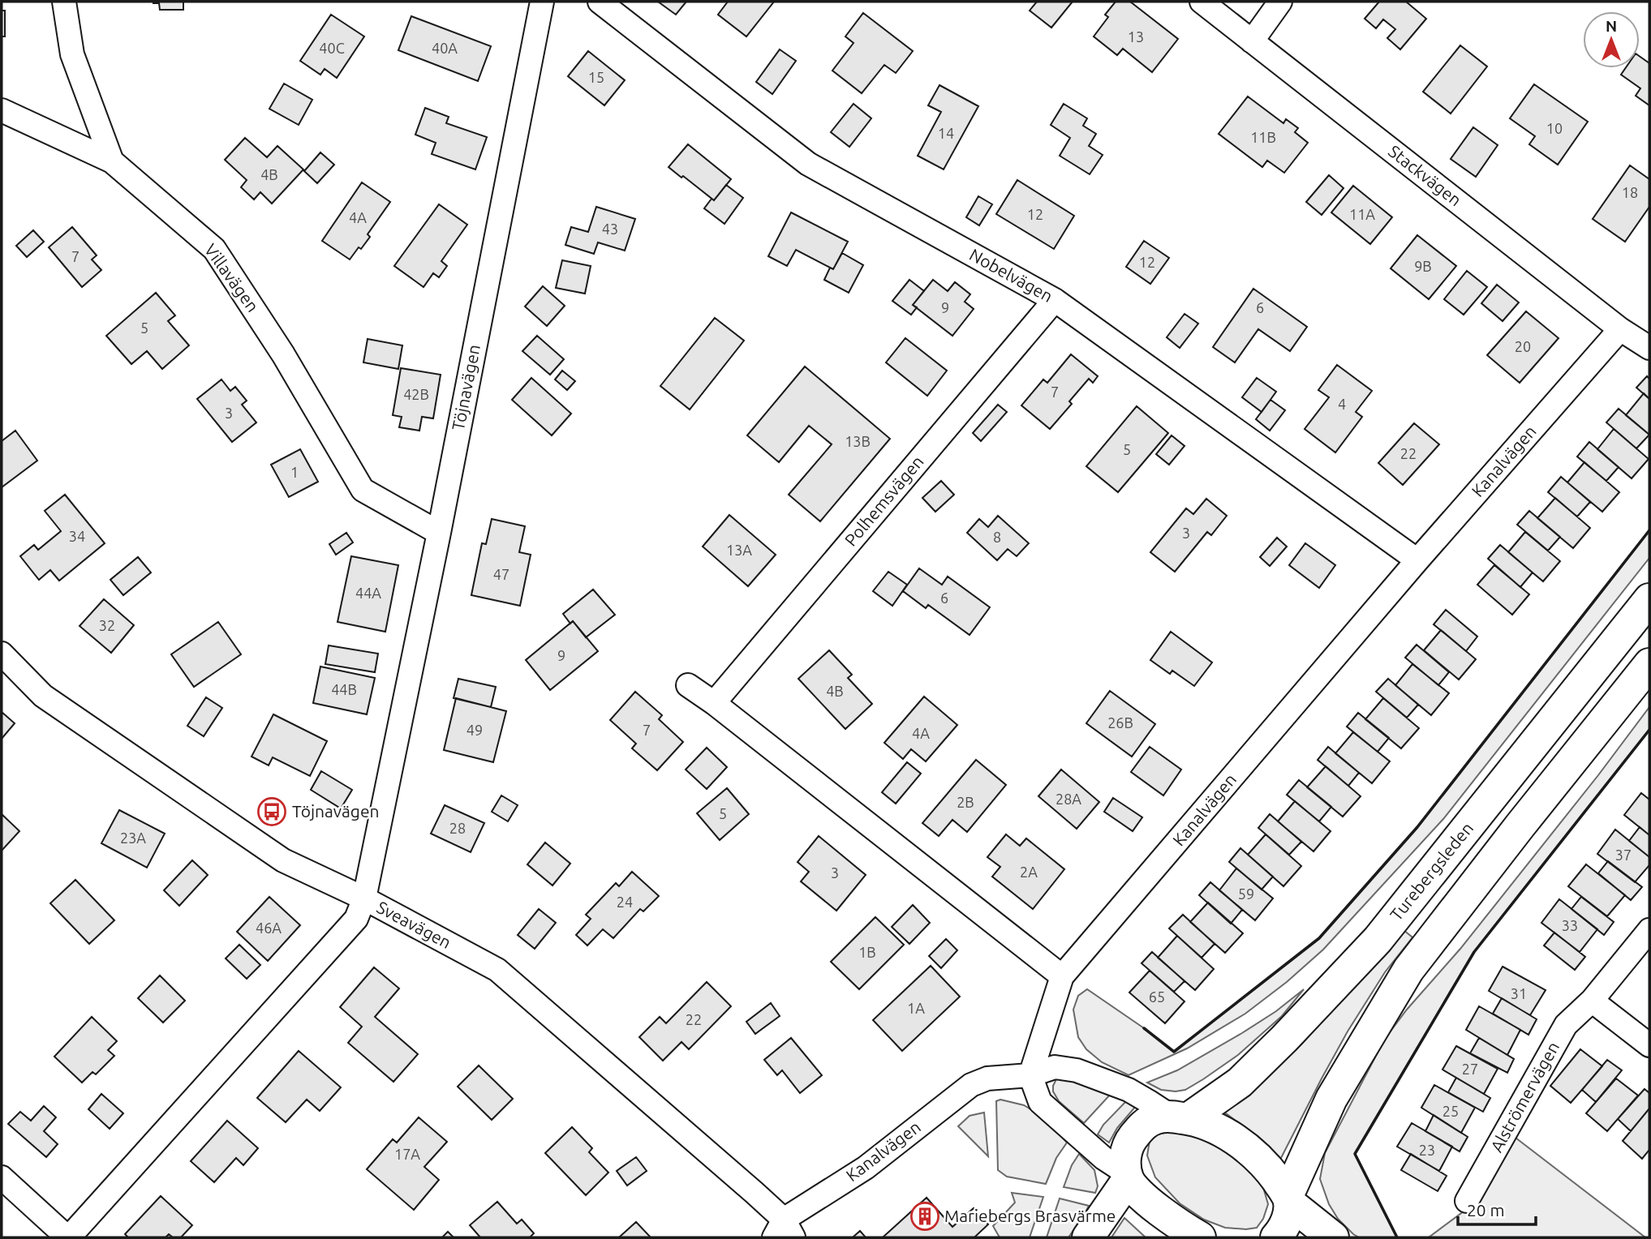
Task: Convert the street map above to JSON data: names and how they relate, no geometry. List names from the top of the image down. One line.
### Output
{"streets":{"main road":["Turebergsleden"],"street":["Stackvägen","Nobelvägen","Villavägen","Töjnavägen","Kanalvägen","Polhemsvägen","Sveavägen","Alströmervägen"]},"crossings":[["Stackvägen","Kanalvägen"],["Nobelvägen","Kanalvägen"],["Nobelvägen","Polhemsvägen"],["Villavägen","Töjnavägen"],["Töjnavägen","Sveavägen"],["Kanalvägen","Sveavägen"]],"places":{"bus stop":["Töjnavägen"],"building":["Mariebergs Brasvärme"]},"house_numbers":["13","40C","40A","15","10","14","11B","4B","18","12","11A","4A","43","7","12","9B","9","6","5","20","7","42B","4","3","13B","5","22","1","3","34","8","13A","47","44A","6","32","9","44B","4B","26B","49","7","4A","28A","2B","5","28","23A","37","2A","3","59","24","33","46A","1B","31","65","1A","22","27","25","23","17A"],"scale_bar":"20 m","north":"top"}
